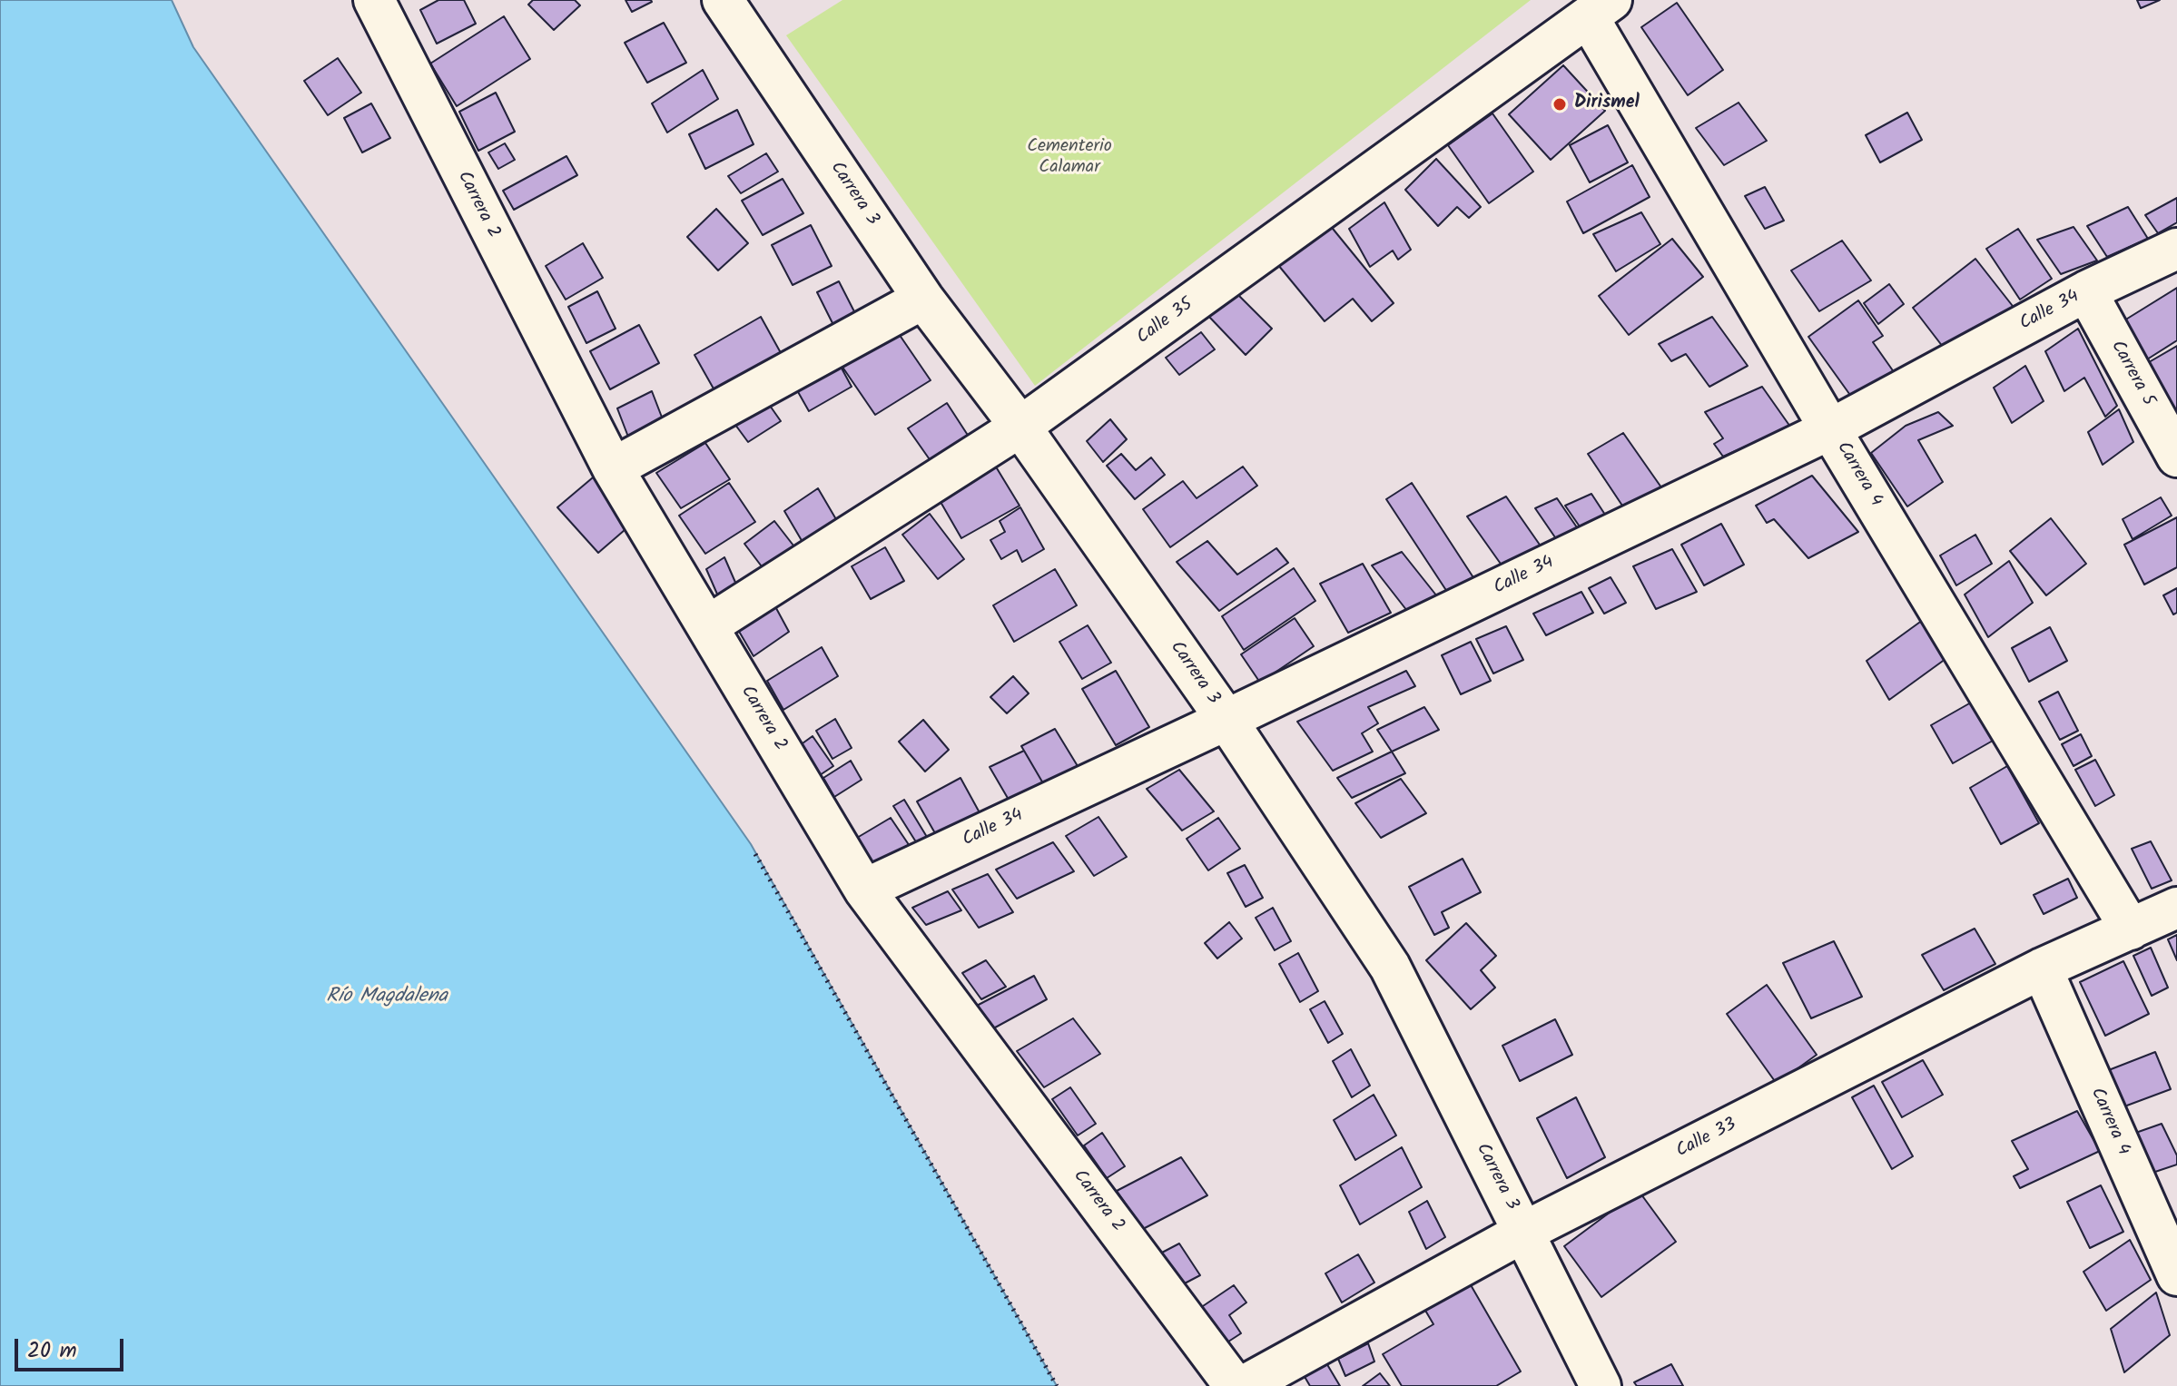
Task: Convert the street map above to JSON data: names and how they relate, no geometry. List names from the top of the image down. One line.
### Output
{"streets":{"street":["Carrera 3","Carrera 2","Calle 34","Calle 35","Carrera 5","Carrera 4","Calle 33"]},"crossings":[["Carrera 3","Calle 34"],["Carrera 3","Calle 35"],["Carrera 3","Calle 33"],["Carrera 2","Calle 34"],["Carrera 2","Calle 35"],["Calle 34","Carrera 5"],["Calle 34","Carrera 4"],["Calle 35","Carrera 4"],["Carrera 4","Calle 33"]],"water":["Río Magdalena"],"parks":["Cementerio Calamar"],"places":["Dirismel"],"scale_bar":"20 m"}
